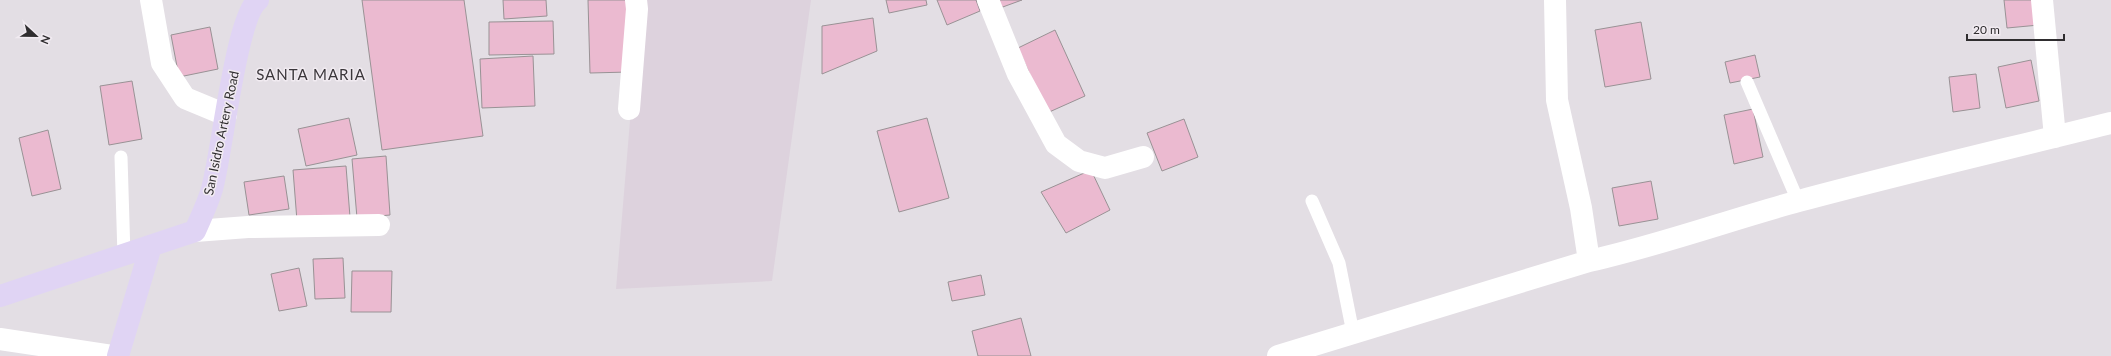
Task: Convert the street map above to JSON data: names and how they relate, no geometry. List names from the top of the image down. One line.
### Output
{"streets":{"street":["San Isidro Artery Road"]},"districts":["SANTA MARIA"],"scale_bar":"20 m","north":"right"}
